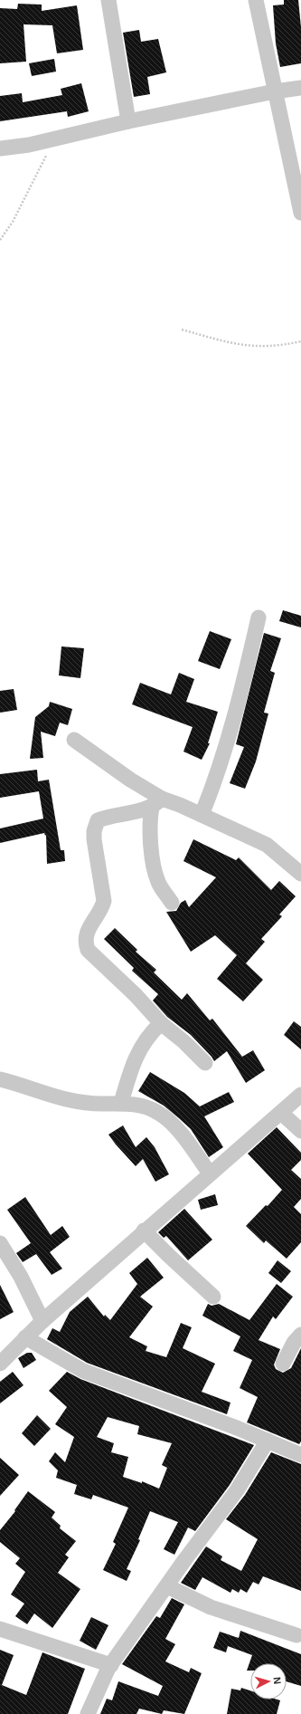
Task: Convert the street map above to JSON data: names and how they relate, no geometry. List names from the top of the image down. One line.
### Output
{"north":"right"}
